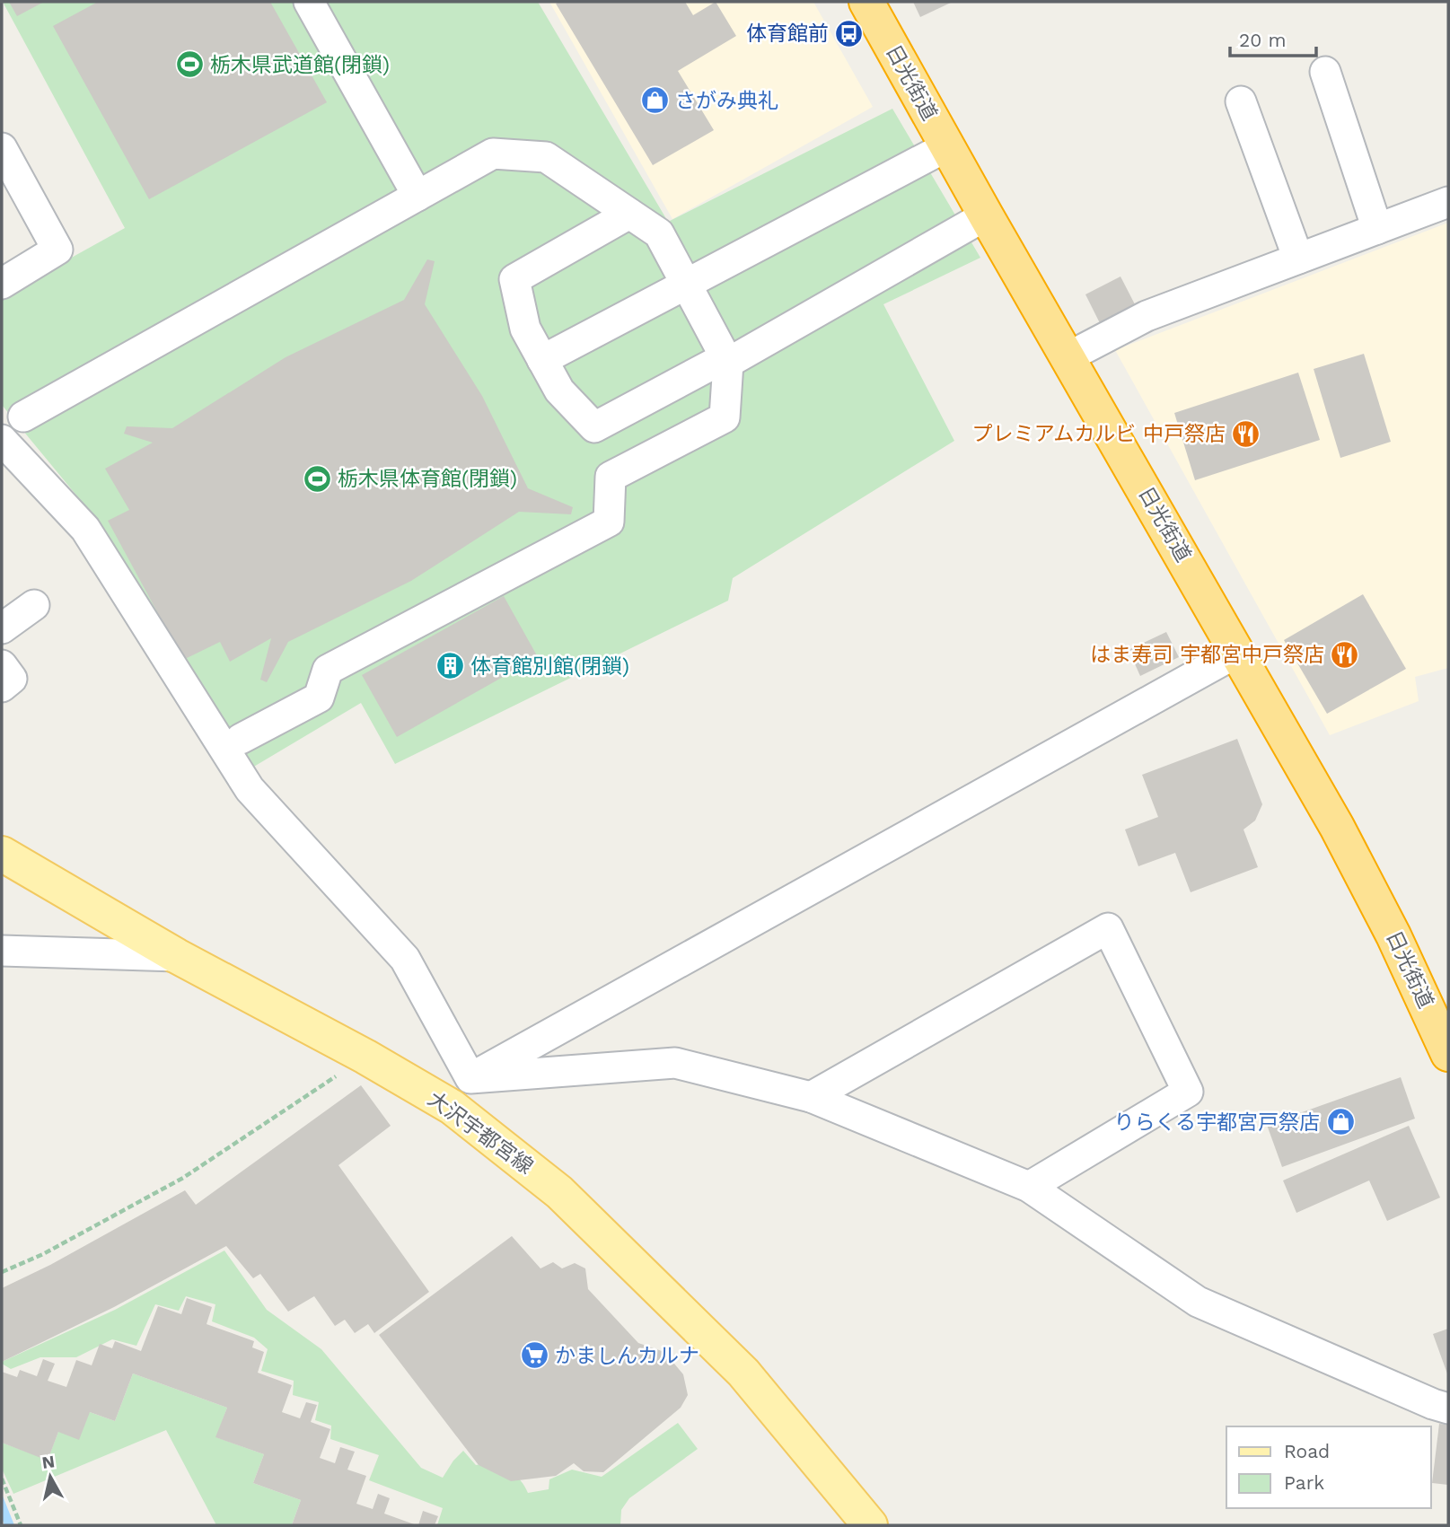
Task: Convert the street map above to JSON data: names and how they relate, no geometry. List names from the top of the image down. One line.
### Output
{"streets":{"highway":["日光街道"],"main road":["大沢宇都宮線"]},"places":{"bus stop":["体育館前"],"sports":["栃木県武道館(閉鎖)","栃木県体育館(閉鎖)"],"shop":["さがみ典礼","りらくる宇都宮戸祭店"],"restaurant":["プレミアムカルビ 中戸祭店","はま寿司 宇都宮中戸祭店"],"building":["体育館別館(閉鎖)"],"supermarket":["かましんカルナ"]},"legend":["Road","Park"],"scale_bar":"20 m","north":"top"}
